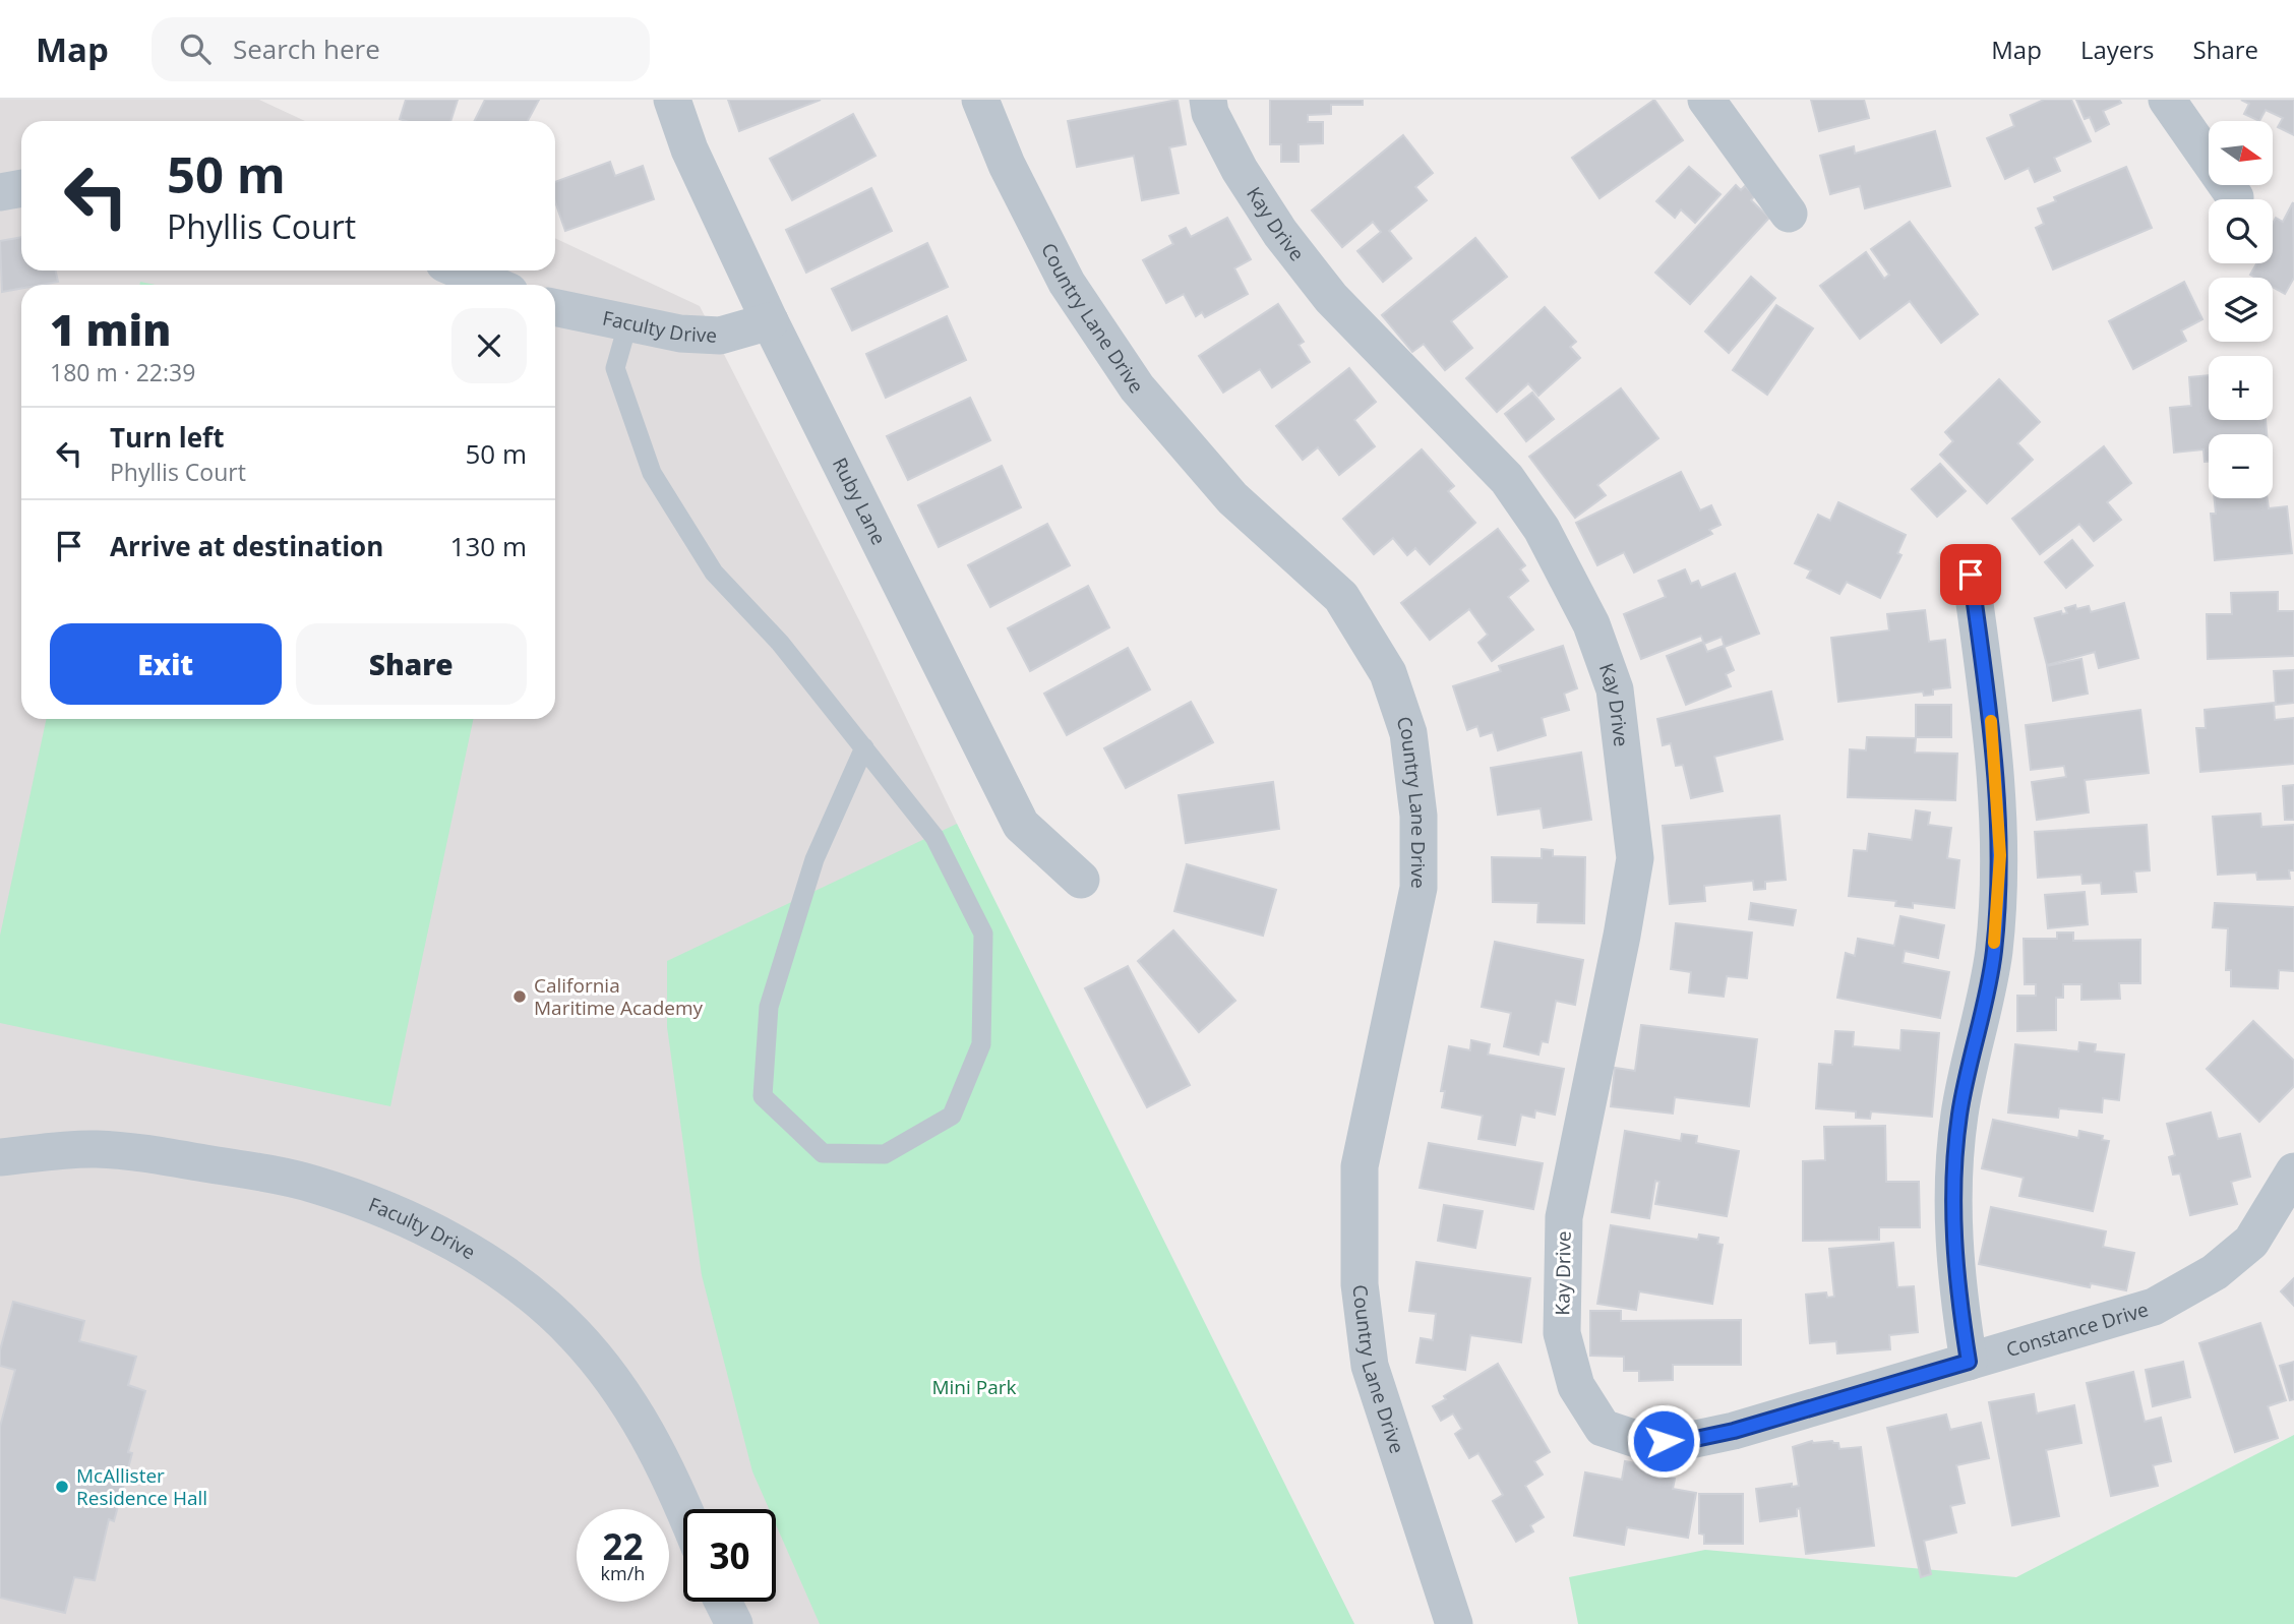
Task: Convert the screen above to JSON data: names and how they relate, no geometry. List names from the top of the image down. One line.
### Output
{"streets":{"street":["Kay Drive","Country Lane Drive","Faculty Drive","Ruby Lane","Constance Drive"]},"crossings":[["Kay Drive","Constance Drive"],["Faculty Drive","Ruby Lane"]],"parks":["Mini Park"],"places":["California Maritime Academy","McAllister Residence Hall"],"north":"right","page":{"header":"Map","search":"Search here","nav":["Map","Layers","Share"],"map_buttons":["+","−"],"turn":["50 m","Phyllis Court"],"heading":["1 min","180 m · 22:39"],"list":[{"name":"Turn left","note":"Phyllis Court","value":"50 m"},{"name":"Arrive at destination","value":"130 m"}],"buttons":["Exit","Share"],"speed":"22 km/h","limit":"30"}}
